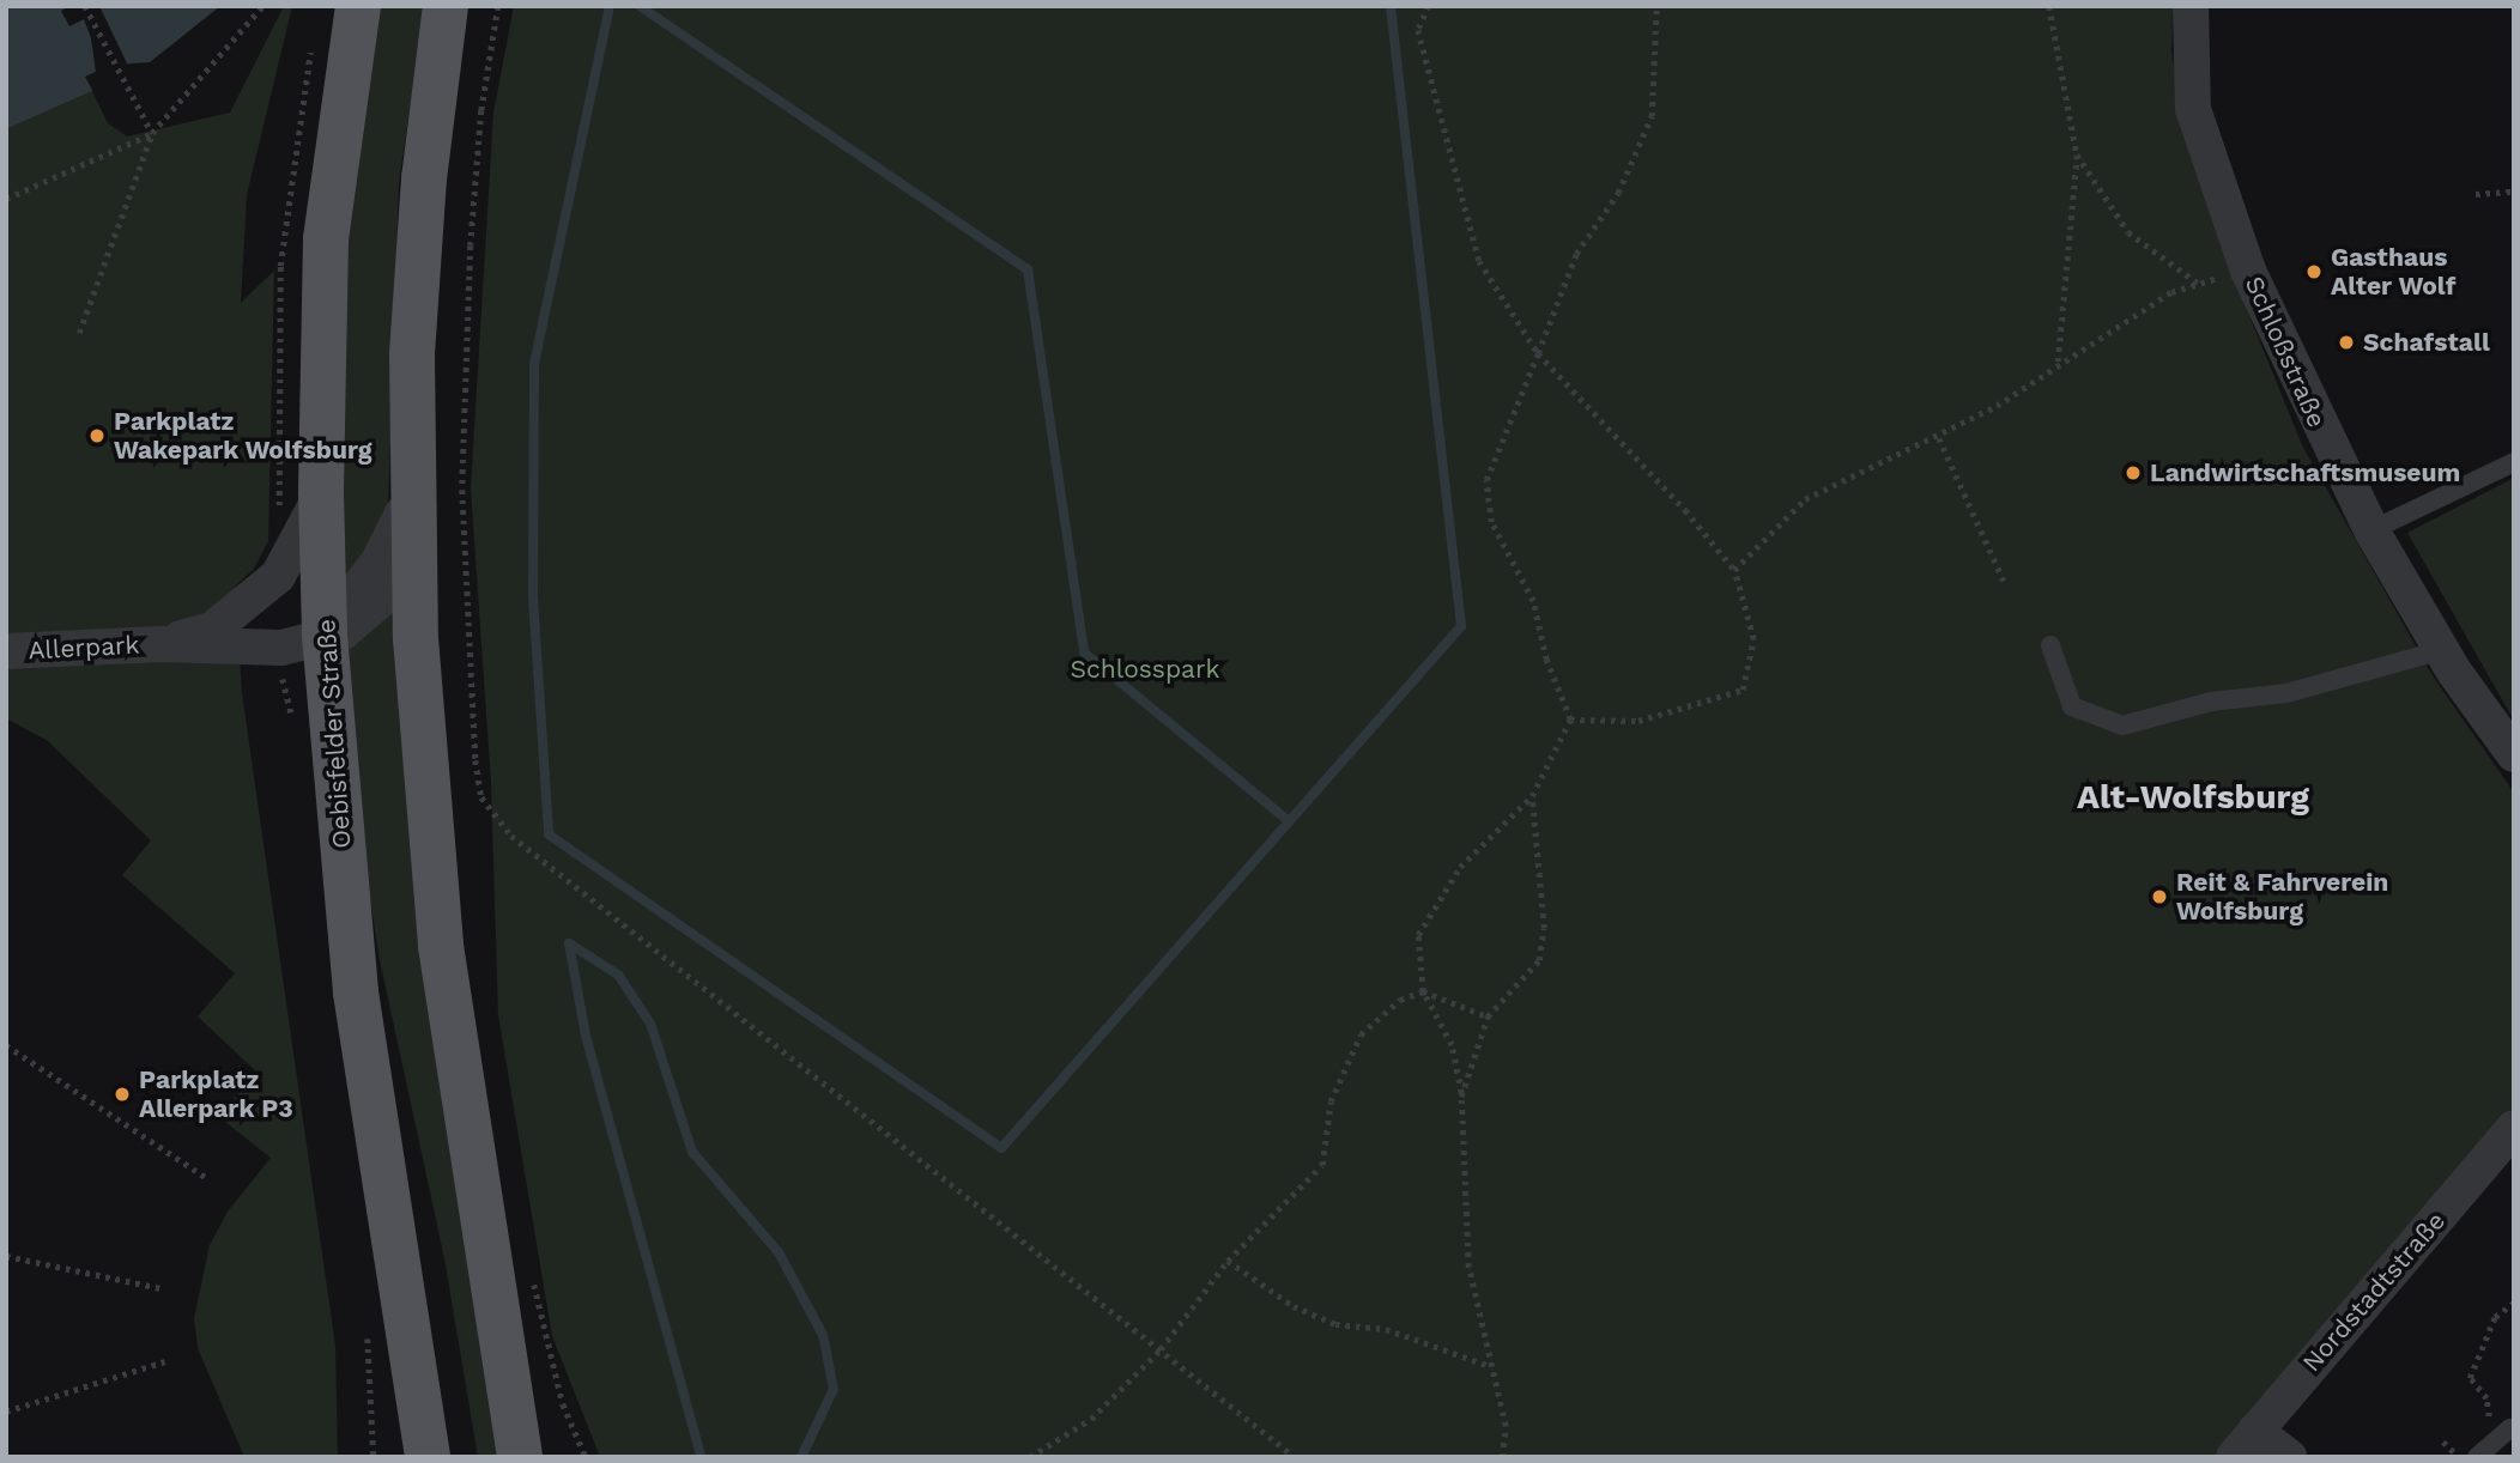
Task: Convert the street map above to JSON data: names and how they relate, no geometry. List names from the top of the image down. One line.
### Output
{"streets":{"main road":["Oebisfelder Straße"],"street":["Schloßstraße","Allerpark","Nordstadtstraße"]},"crossings":[["Allerpark","Oebisfelder Straße"]],"districts":["Alt-Wolfsburg"],"parks":["Schlosspark"],"places":["Gasthaus Alter Wolf","Schafstall","Parkplatz Wakepark Wolfsburg","Landwirtschaftsmuseum","Reit & Fahrverein Wolfsburg","Parkplatz Allerpark P3"]}
